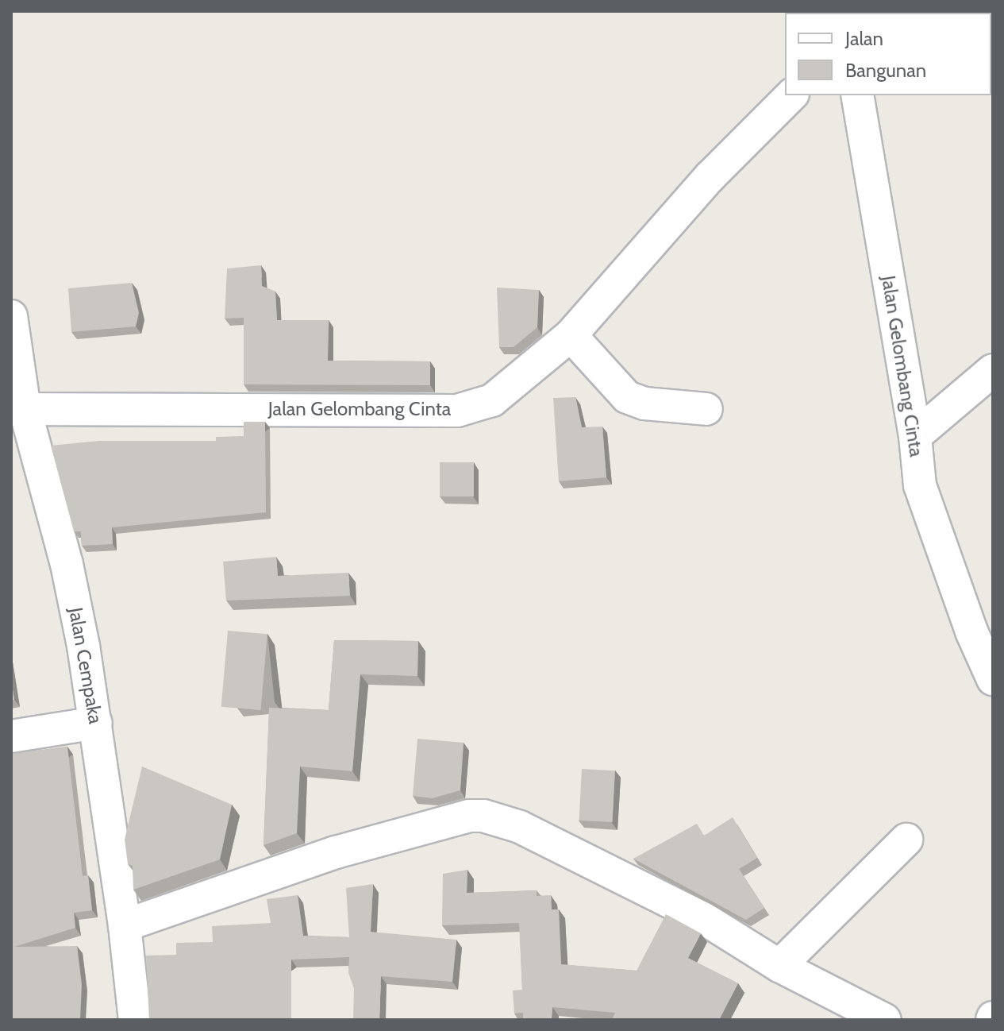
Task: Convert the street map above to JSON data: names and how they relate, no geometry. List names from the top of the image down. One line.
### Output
{"streets":{"street":["Jalan Gelombang Cinta","Jalan Cempaka"]},"crossings":[["Jalan Gelombang Cinta","Jalan Cempaka"]],"legend":["Jalan","Bangunan"]}
